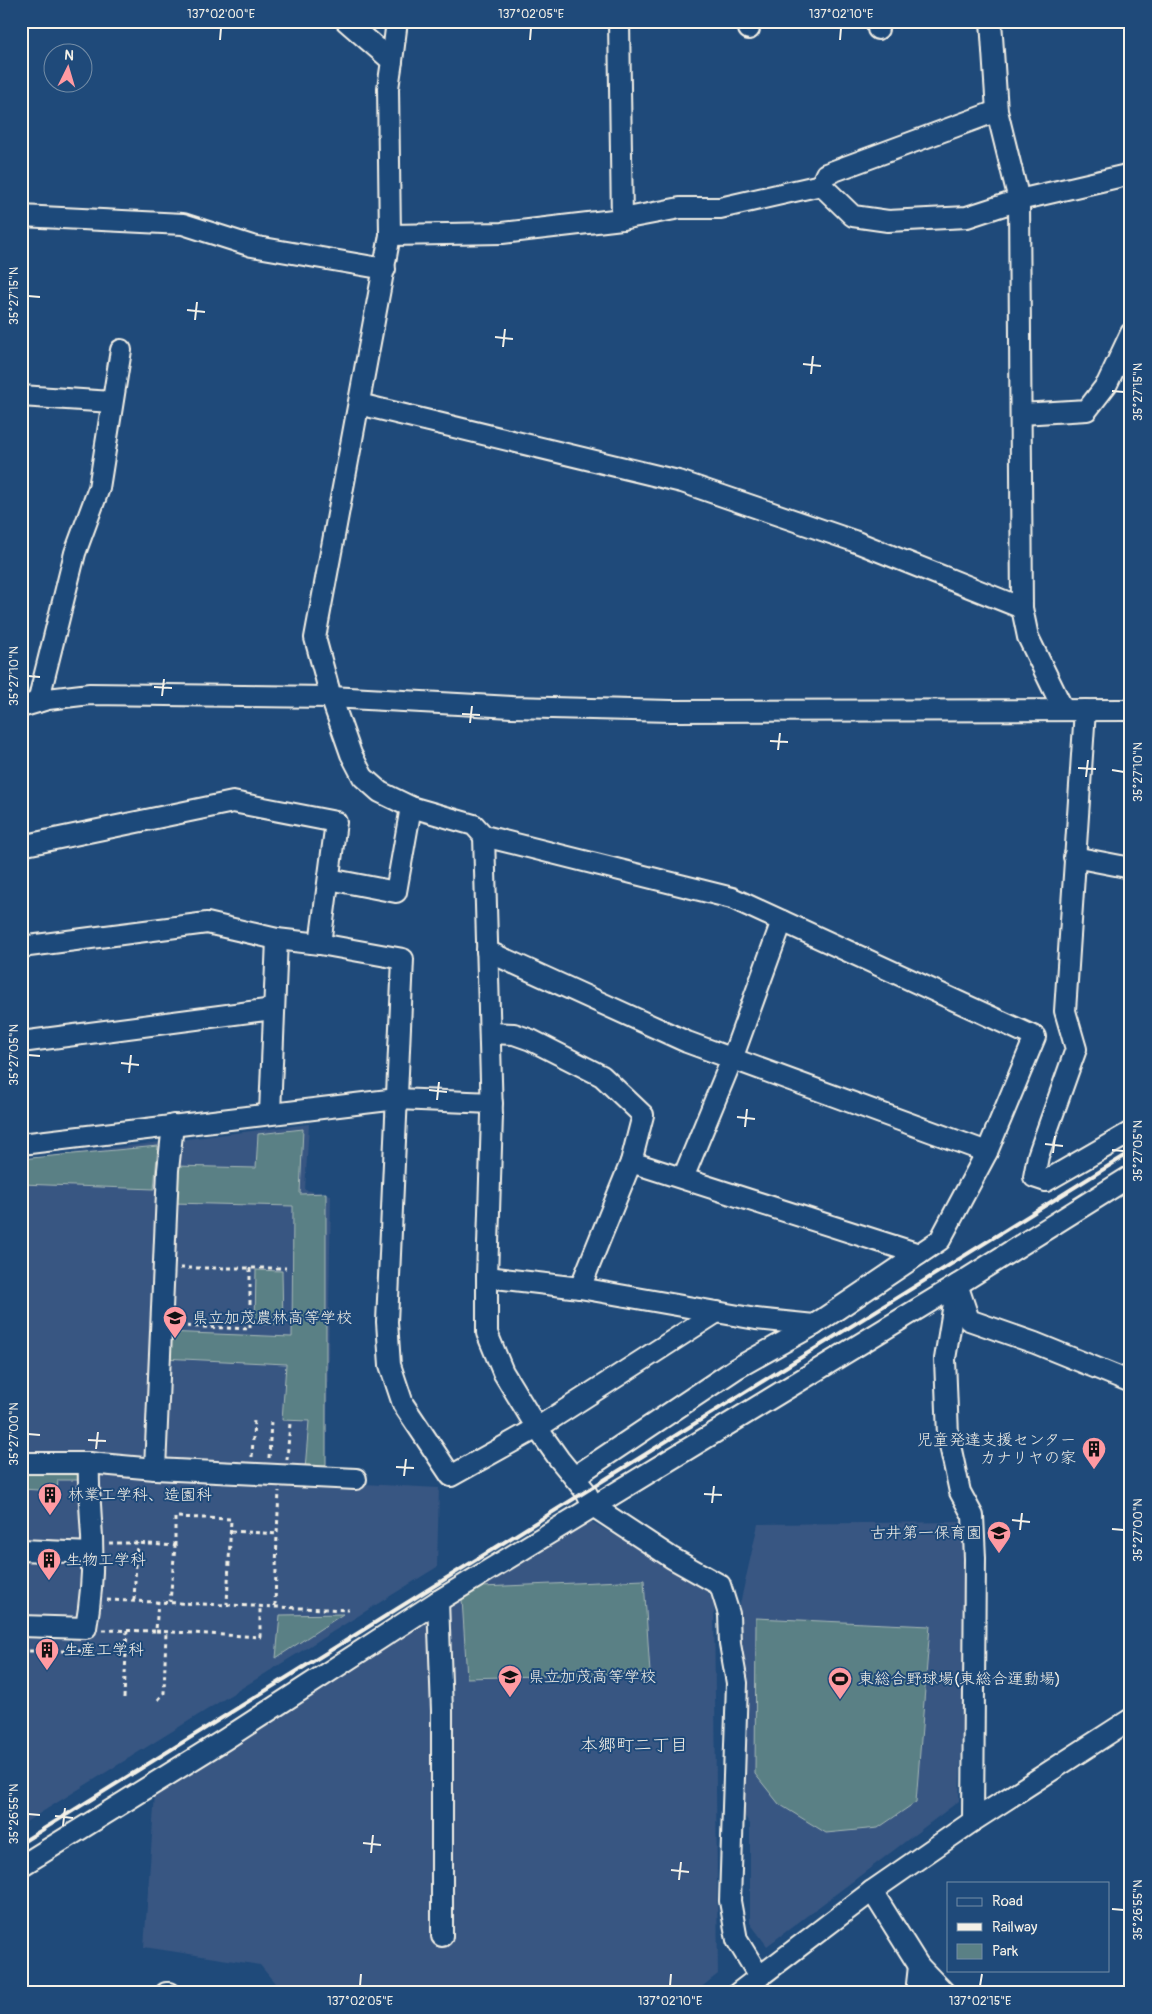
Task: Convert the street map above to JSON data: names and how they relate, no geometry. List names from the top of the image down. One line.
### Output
{"districts":["本郷町二丁目"],"places":{"school or university":["県立加茂農林高等学校","古井第一保育園","県立加茂高等学校"],"building":["児童発達支援センター カナリヤの家","林業工学科、造園科","生物工学科","生産工学科"],"sports":["東総合野球場(東総合運動場)"]},"legend":["Road","Railway","Park"],"north":"top","coordinates":["137°02'00\"E","137°02'05\"E","137°02'10\"E","35°27'15\"N","35°27'10\"N","35°27'05\"N","35°27'00\"N","35°26'55\"N","137°02'15\"E"]}
